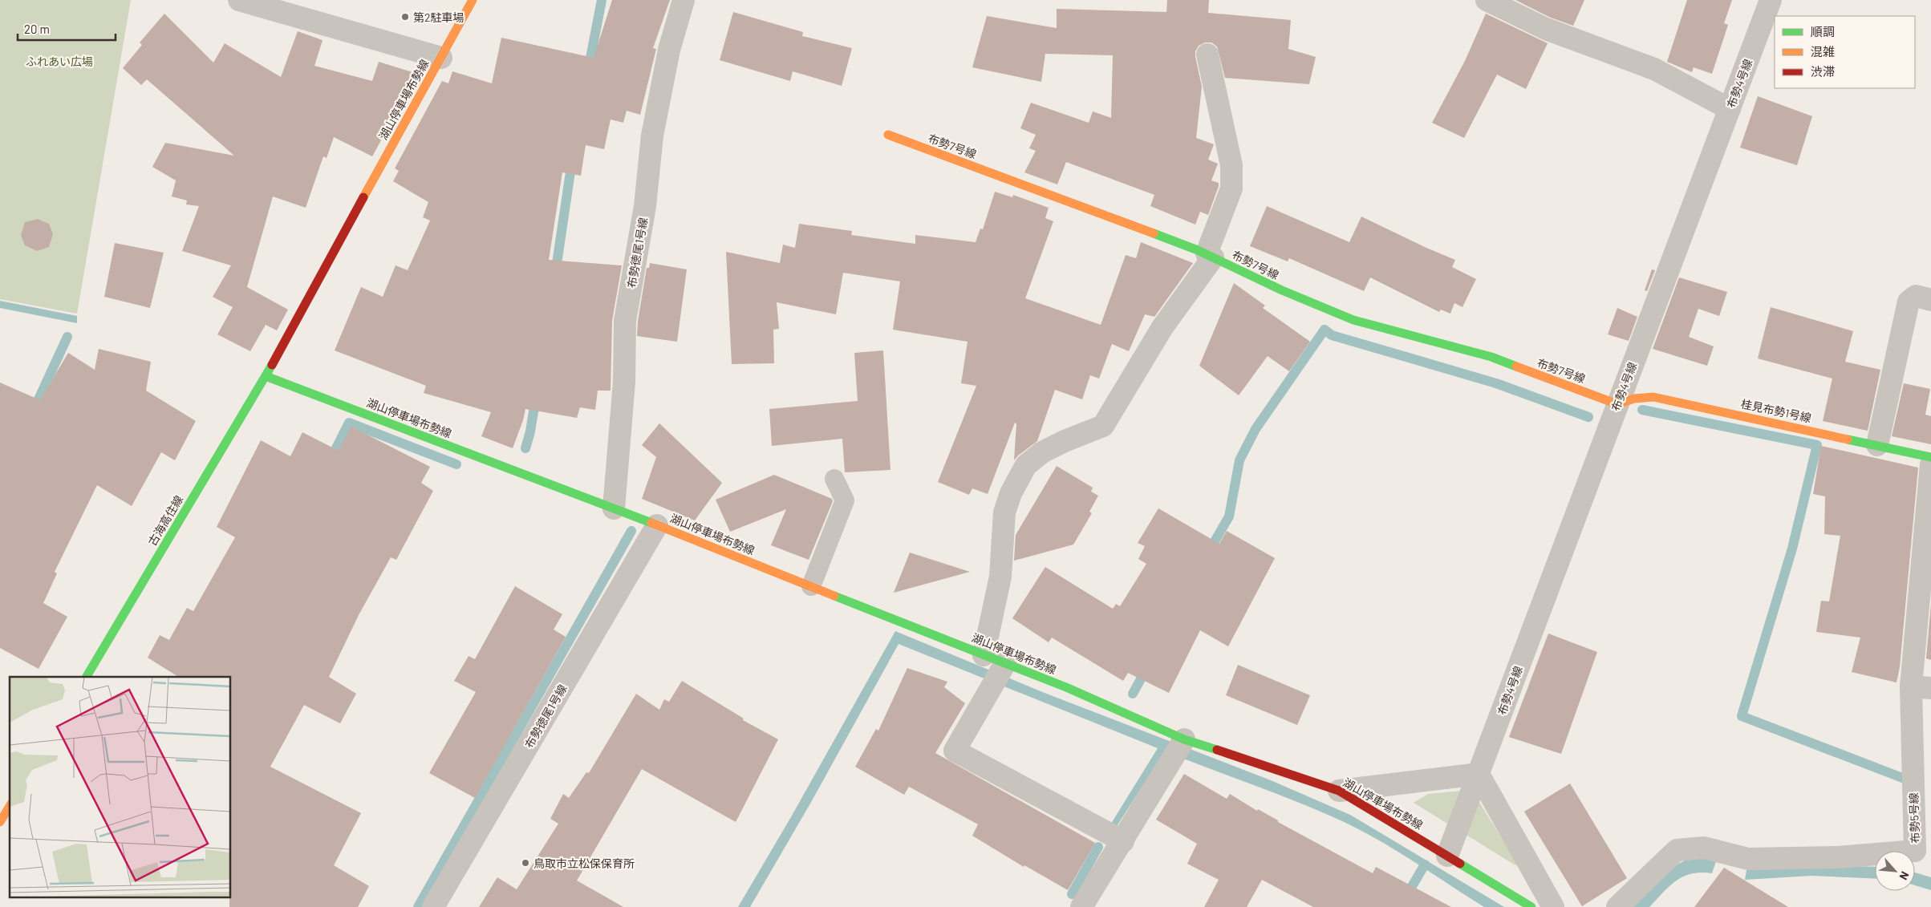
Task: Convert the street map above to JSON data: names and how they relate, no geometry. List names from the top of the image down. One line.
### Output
{"streets":{"main road":["湖山停車場布勢線","布勢7号線","桂見布勢1号線","古海高住線"],"street":["布勢4号線","布勢徳尾1号線","布勢5号線"]},"crossings":[["布勢4号線","湖山停車場布勢線"],["布勢4号線","布勢7号線"],["布勢4号線","桂見布勢1号線"],["湖山停車場布勢線","布勢徳尾1号線"],["湖山停車場布勢線","古海高住線"],["布勢7号線","桂見布勢1号線"]],"parks":["ふれあい広場"],"places":["第2駐車場","鳥取市立松保保育所"],"legend":["順調","混雑","渋滞"],"scale_bar":"20 m","north":"bottom right"}
